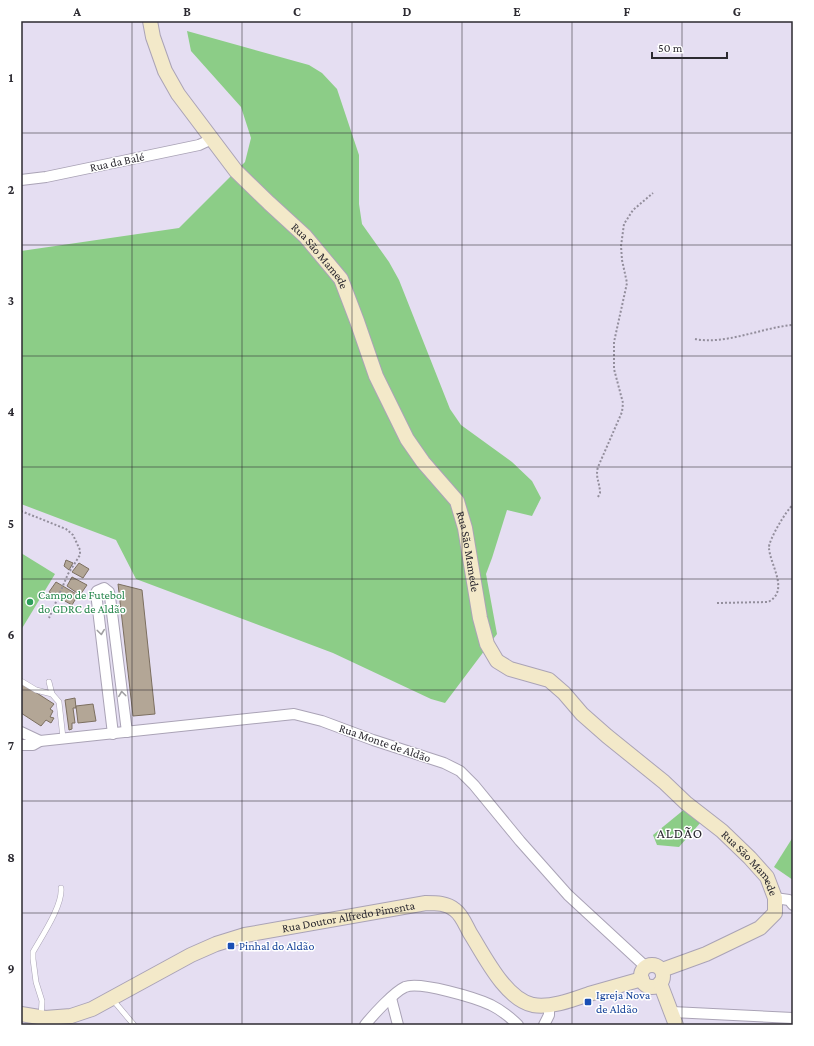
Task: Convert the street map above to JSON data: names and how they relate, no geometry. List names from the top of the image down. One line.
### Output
{"streets":{"street":["Rua da Balé","Rua São Mamede","Rua Monte de Aldão","Rua Doutor Alfredo Pimenta"]},"crossings":[["Rua da Balé","Rua São Mamede"],["Rua São Mamede","Rua Monte de Aldão"],["Rua São Mamede","Rua Doutor Alfredo Pimenta"],["Rua Monte de Aldão","Rua Doutor Alfredo Pimenta"]],"districts":["ALDÃO"],"places":{"other":["Campo de Futebol do GDRC de Aldão"],"transit":["Pinhal do Aldão","Igreja Nova de Aldão"]},"scale_bar":"50 m","grid":{"columns":["A","B","C","D","E","F","G"],"rows":["1","2","3","4","5","6","7","8","9"]}}
